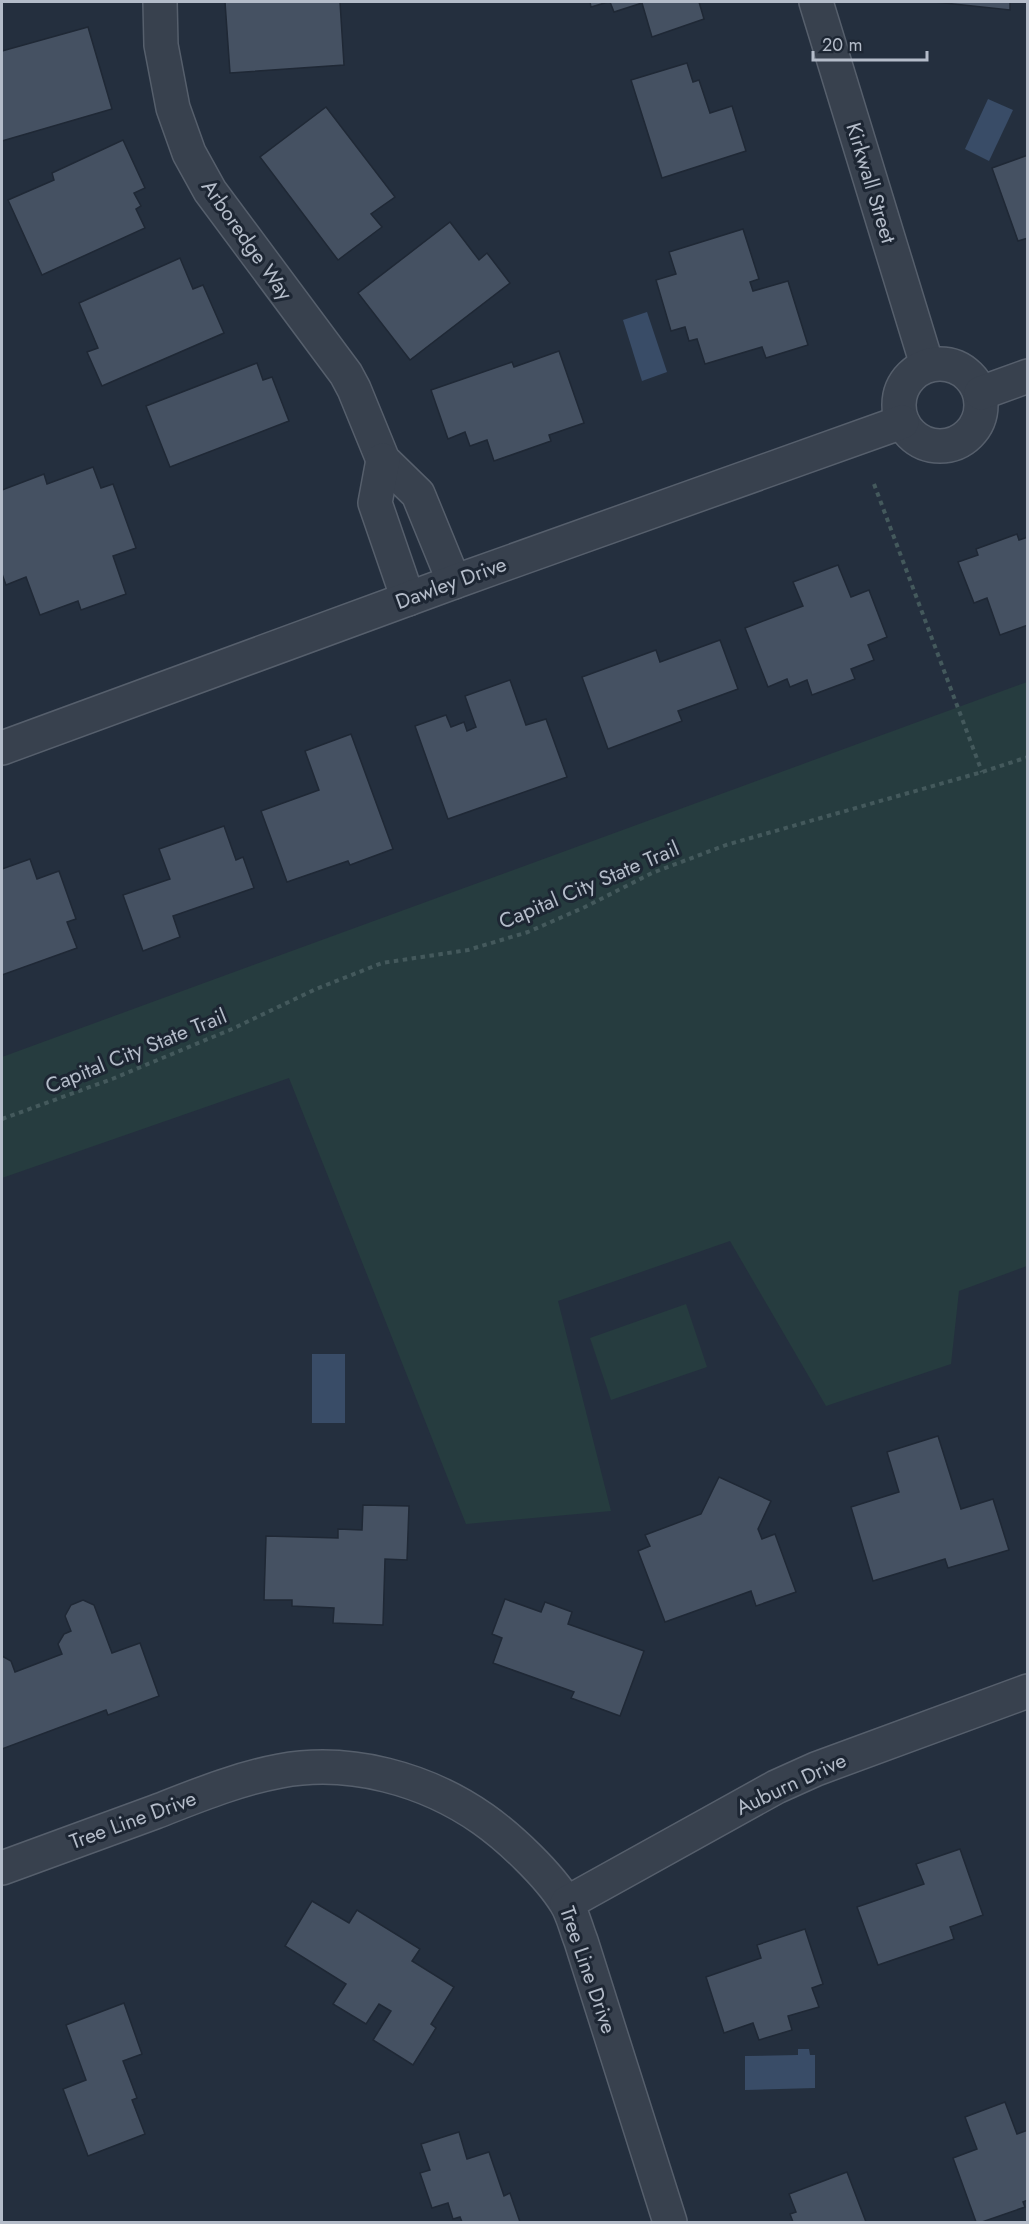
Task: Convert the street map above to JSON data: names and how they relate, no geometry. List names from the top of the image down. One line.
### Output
{"streets":{"street":["Kirkwall Street","Arboredge Way","Dawley Drive","Auburn Drive","Tree Line Drive"],"path":["Capital City State Trail"]},"crossings":[["Kirkwall Street","Dawley Drive"],["Arboredge Way","Dawley Drive"],["Auburn Drive","Tree Line Drive"]],"scale_bar":"20 m"}
